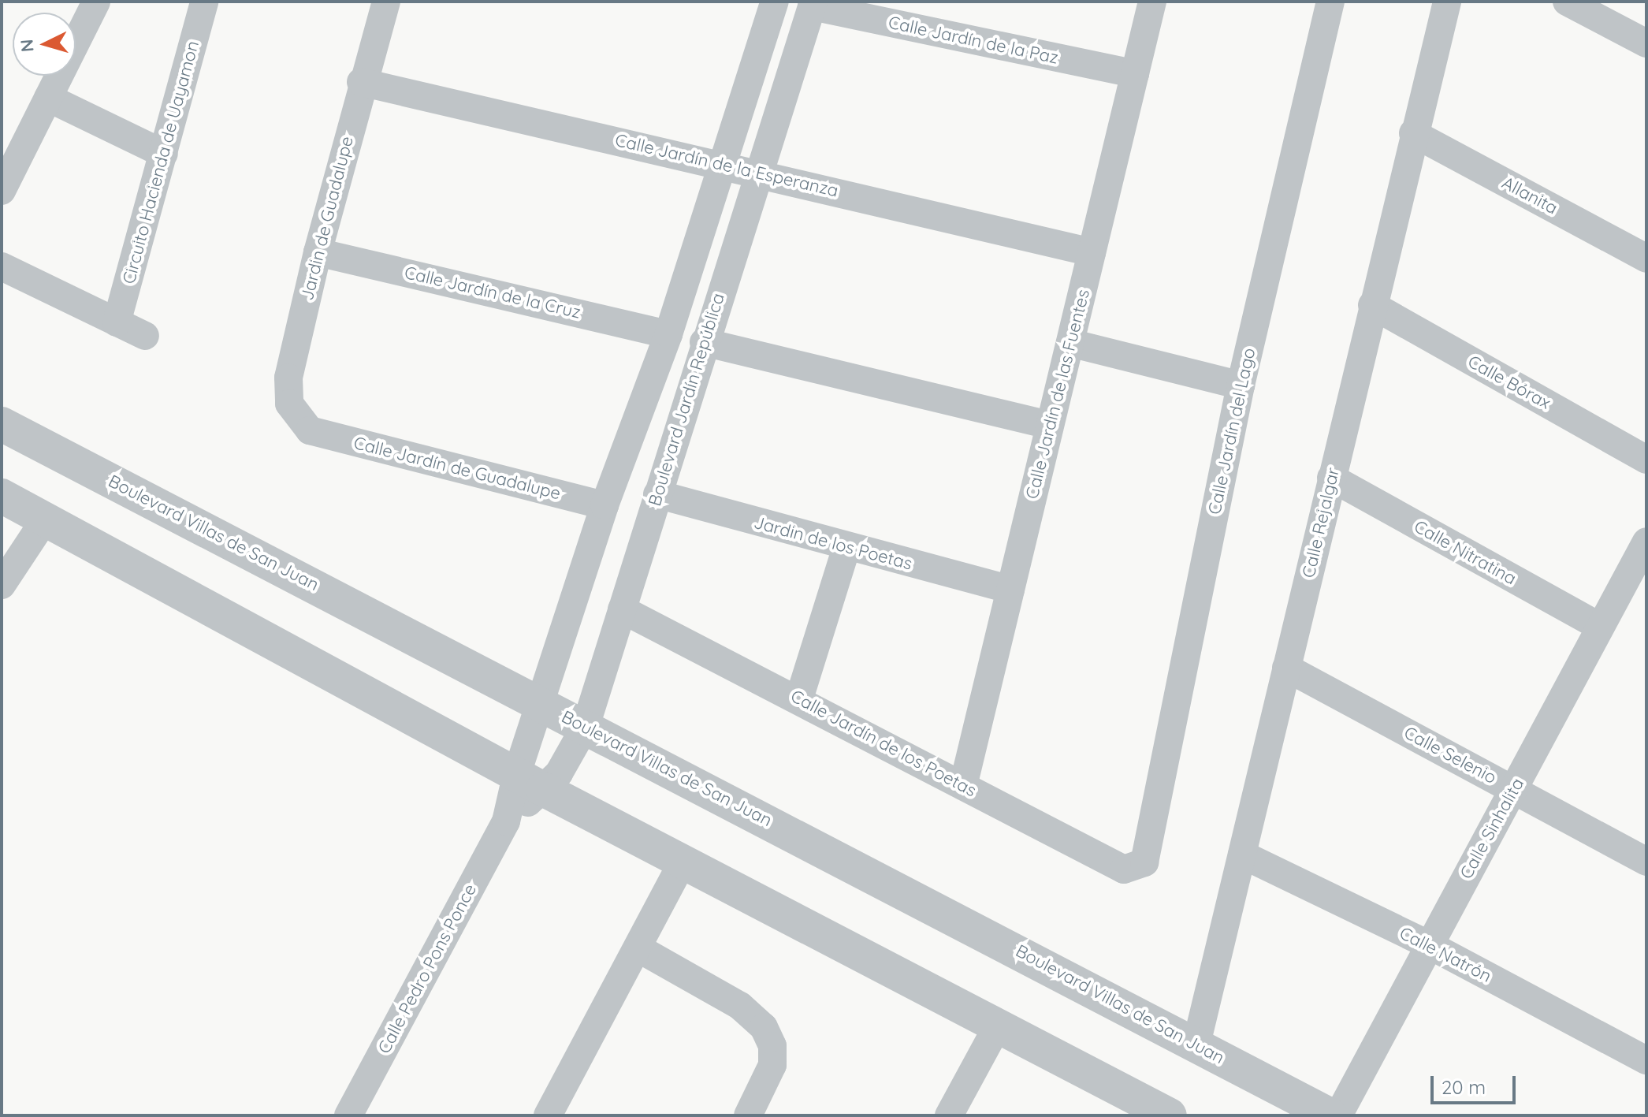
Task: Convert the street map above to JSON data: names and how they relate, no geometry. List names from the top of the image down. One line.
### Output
{"streets":{"street":["Calle Jardín de la Paz","Circuito Hacienda de Uayamon","Calle Jardín de la Esperanza","Allanita","Jardin de Guadalupe","Calle Jardín de la Cruz","Calle Bórax","Calle Jardín de las Fuentes","Boulevard Jardín República","Calle Jardín del Lago","Calle Jardín de Guadalupe","Calle Rejalgar","Boulevard Villas de San Juan","Jardin de los Poetas","Calle Nitratina","Calle Jardín de los Poetas","Calle Selenio","Calle Sinhalita","Calle Natrón","Calle Pedro Pons Ponce"]},"crossings":[["Calle Jardín de la Paz","Calle Jardín de las Fuentes"],["Calle Jardín de la Paz","Boulevard Jardín República"],["Calle Jardín de la Esperanza","Jardin de Guadalupe"],["Calle Jardín de la Esperanza","Calle Jardín de las Fuentes"],["Calle Jardín de la Esperanza","Boulevard Jardín República"],["Allanita","Calle Rejalgar"],["Jardin de Guadalupe","Calle Jardín de la Cruz"],["Jardin de Guadalupe","Calle Jardín de Guadalupe"],["Calle Jardín de la Cruz","Boulevard Jardín República"],["Calle Bórax","Calle Rejalgar"],["Calle Jardín de las Fuentes","Jardin de los Poetas"],["Calle Jardín de las Fuentes","Calle Jardín de los Poetas"],["Boulevard Jardín República","Calle Jardín de Guadalupe"],["Boulevard Jardín República","Boulevard Villas de San Juan"],["Boulevard Jardín República","Jardin de los Poetas"],["Boulevard Jardín República","Calle Jardín de los Poetas"],["Boulevard Jardín República","Calle Pedro Pons Ponce"],["Calle Jardín del Lago","Calle Jardín de los Poetas"],["Calle Rejalgar","Boulevard Villas de San Juan"],["Calle Rejalgar","Calle Nitratina"],["Calle Rejalgar","Calle Selenio"],["Calle Rejalgar","Calle Natrón"],["Calle Nitratina","Calle Sinhalita"],["Calle Selenio","Calle Sinhalita"],["Calle Sinhalita","Calle Natrón"]],"scale_bar":"20 m","north":"left"}
